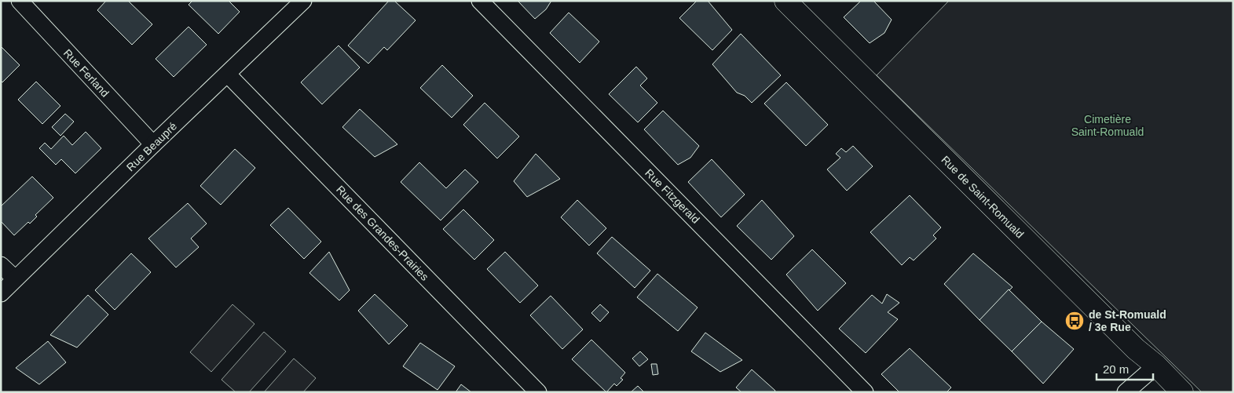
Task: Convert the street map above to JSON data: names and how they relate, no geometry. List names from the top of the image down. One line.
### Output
{"streets":{"street":["Rue Ferland","Rue Beaupré","Rue Fitzgerald","Rue de Saint-Romuald","Rue des Grandes-Prairies"]},"crossings":[["Rue Ferland","Rue Beaupré"],["Rue Beaupré","Rue des Grandes-Prairies"]],"parks":["Cimetière Saint-Romuald"],"places":{"bus stop":["de St-Romuald / 3e Rue"]},"scale_bar":"20 m"}
